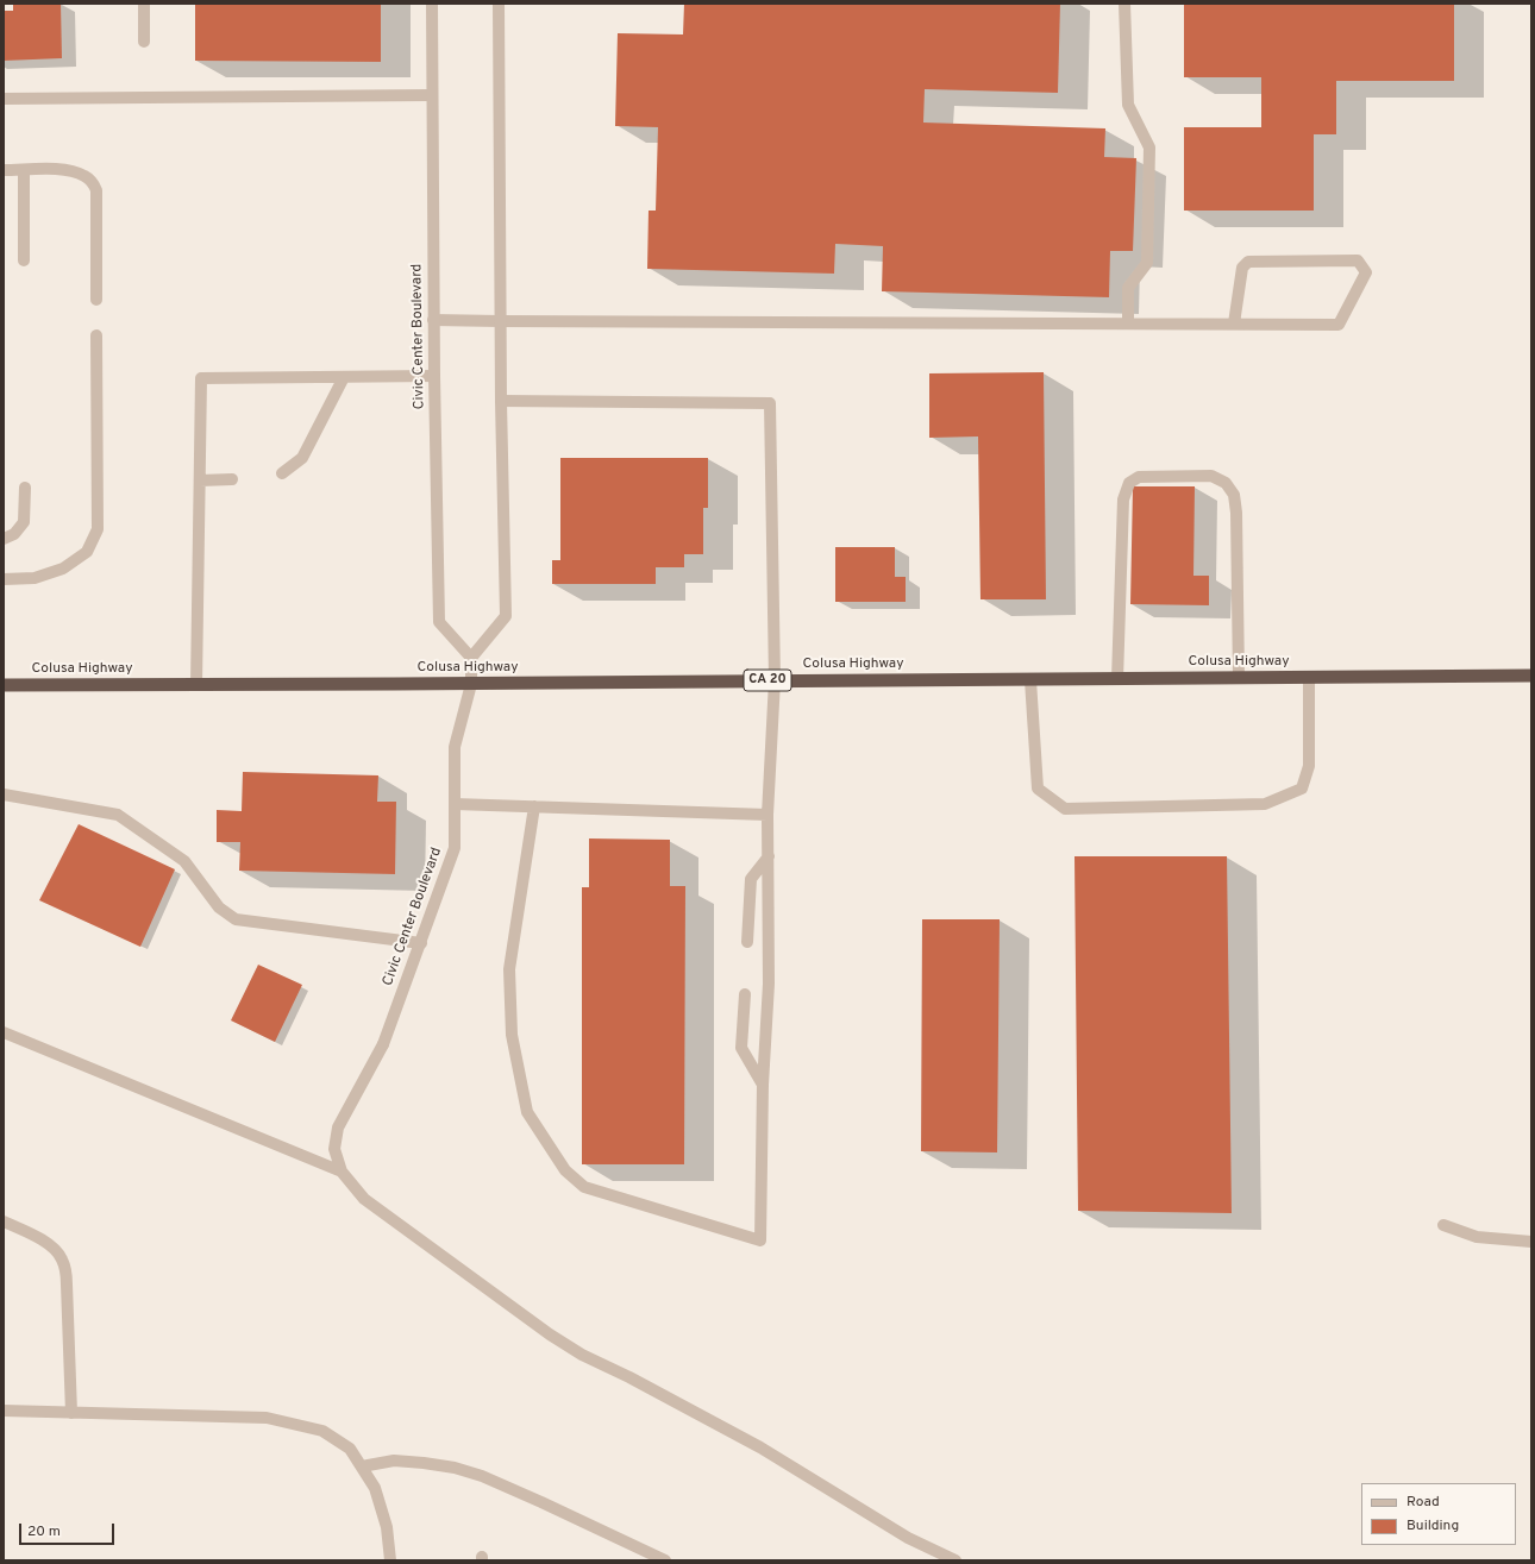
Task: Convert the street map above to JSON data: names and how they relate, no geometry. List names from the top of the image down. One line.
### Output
{"streets":{"highway":["Colusa Highway","CA 20"],"street":["Civic Center Boulevard"]},"crossings":[["Civic Center Boulevard","Colusa Highway"]],"legend":["Road","Building"],"scale_bar":"20 m"}
